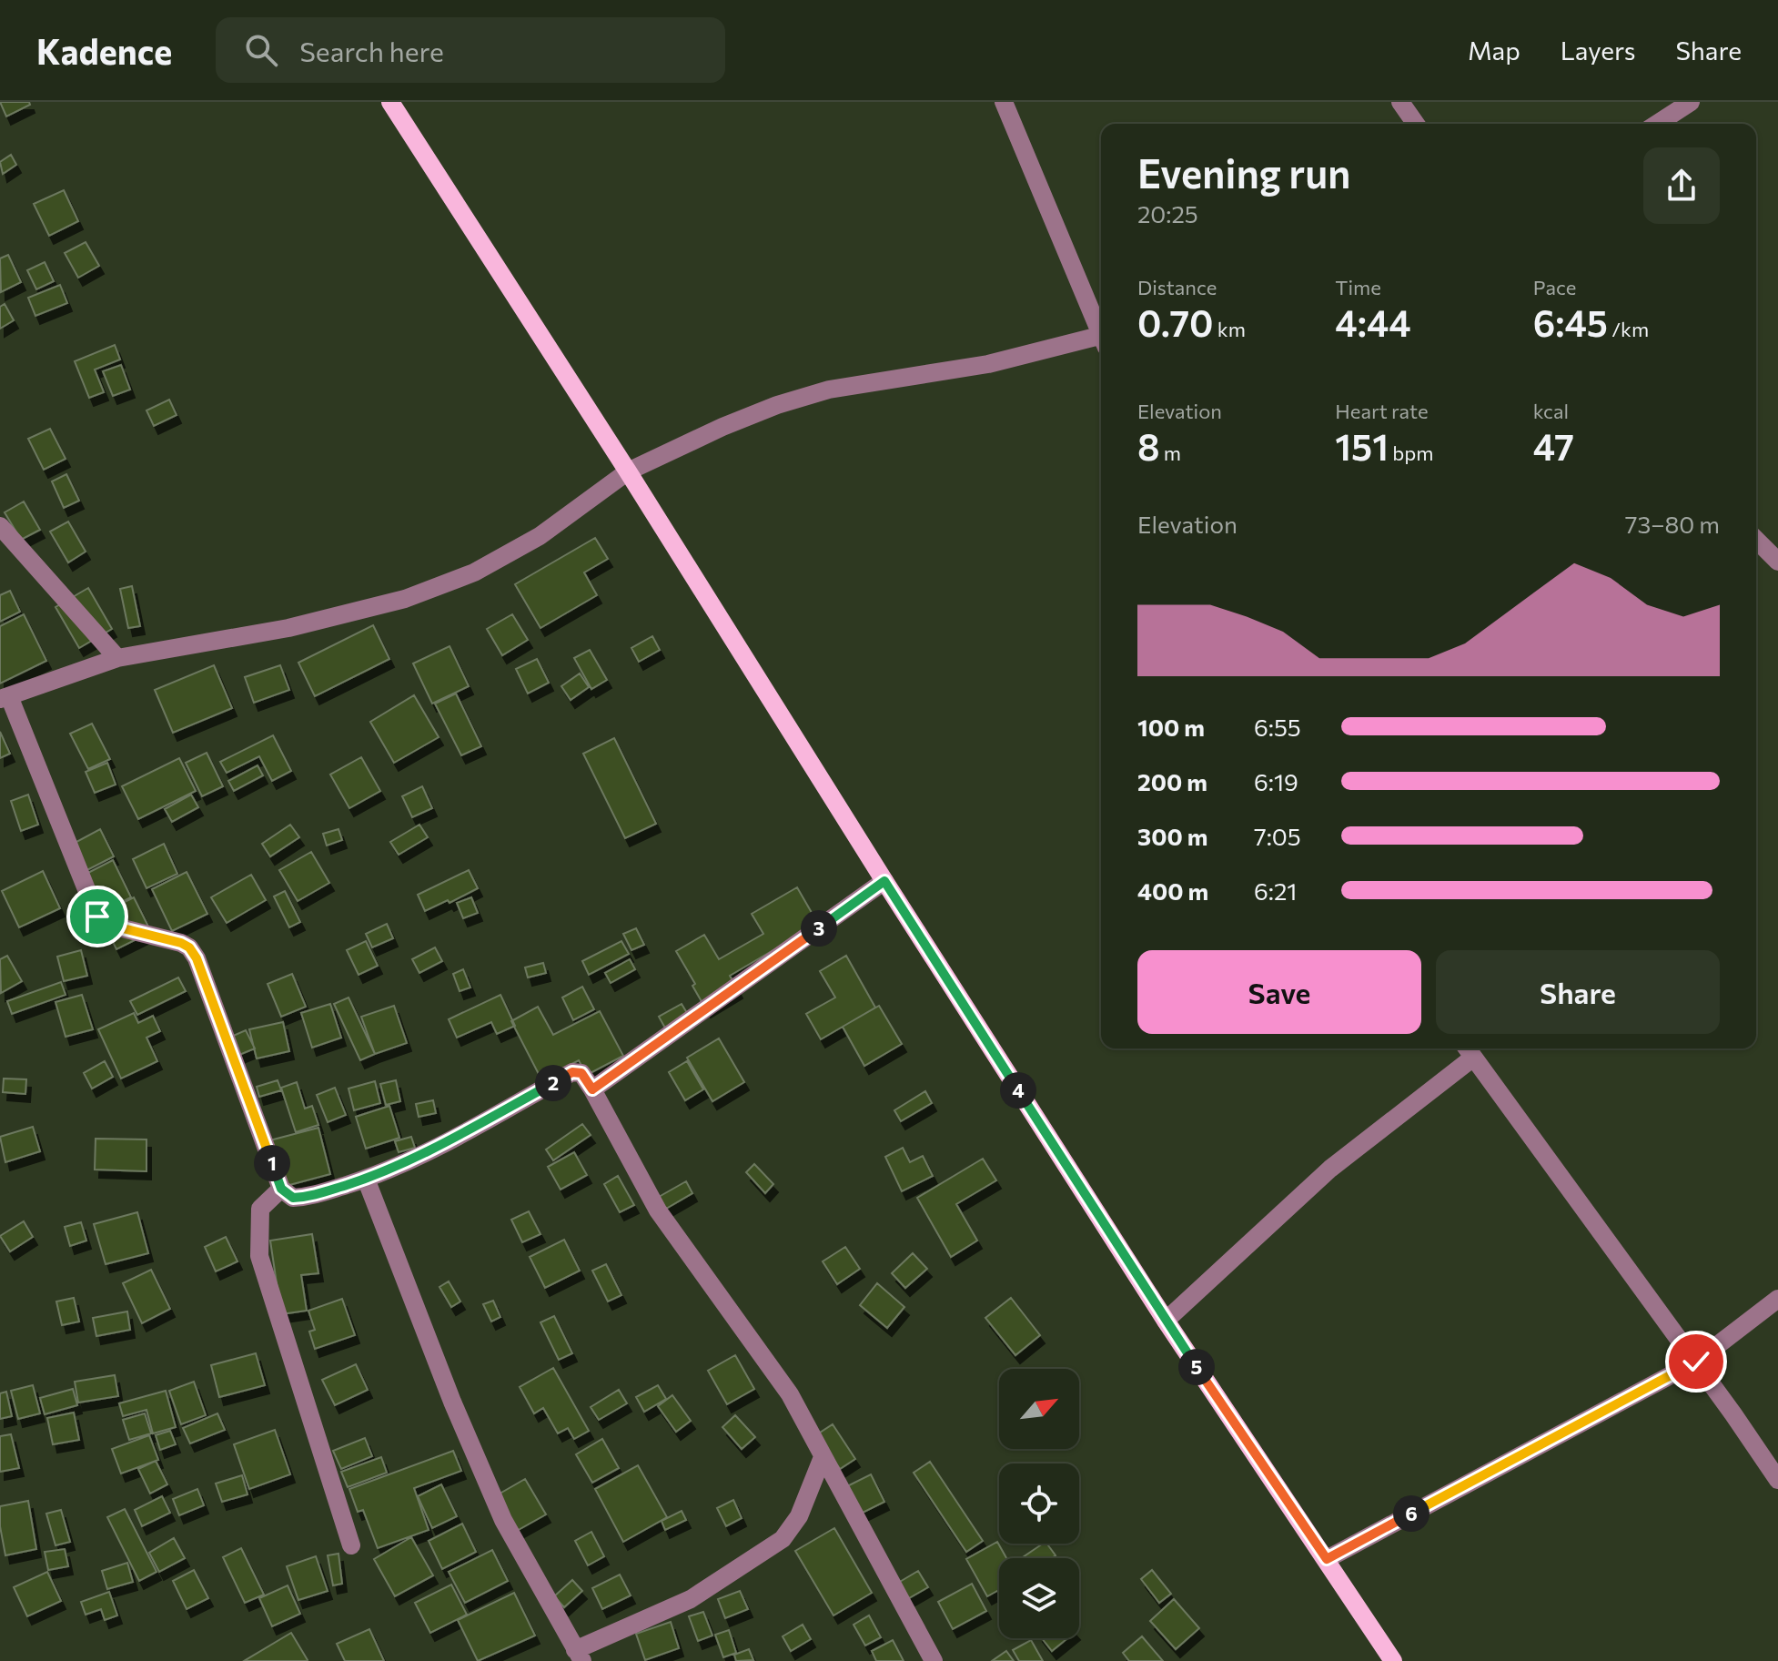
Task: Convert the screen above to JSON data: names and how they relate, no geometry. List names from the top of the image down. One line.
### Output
{"north":"top right","page":{"header":"Kadence","search":"Search here","nav":["Map","Layers","Share"],"heading":["Evening run","20:25"],"stats":[["Distance","0.70 km"],["Time","4:44"],["Pace","6:45 /km"],["Elevation","8 m"],["Heart rate","151 bpm"],["kcal","47"]],"chart":["Elevation","73–80 m"],"list":[{"name":"100 m","note":"6:55"},{"name":"200 m","note":"6:19"},{"name":"300 m","note":"7:05"},{"name":"400 m","note":"6:21"}],"pins":["3","2","4","1","5","6"],"buttons":["Save","Share"]}}
